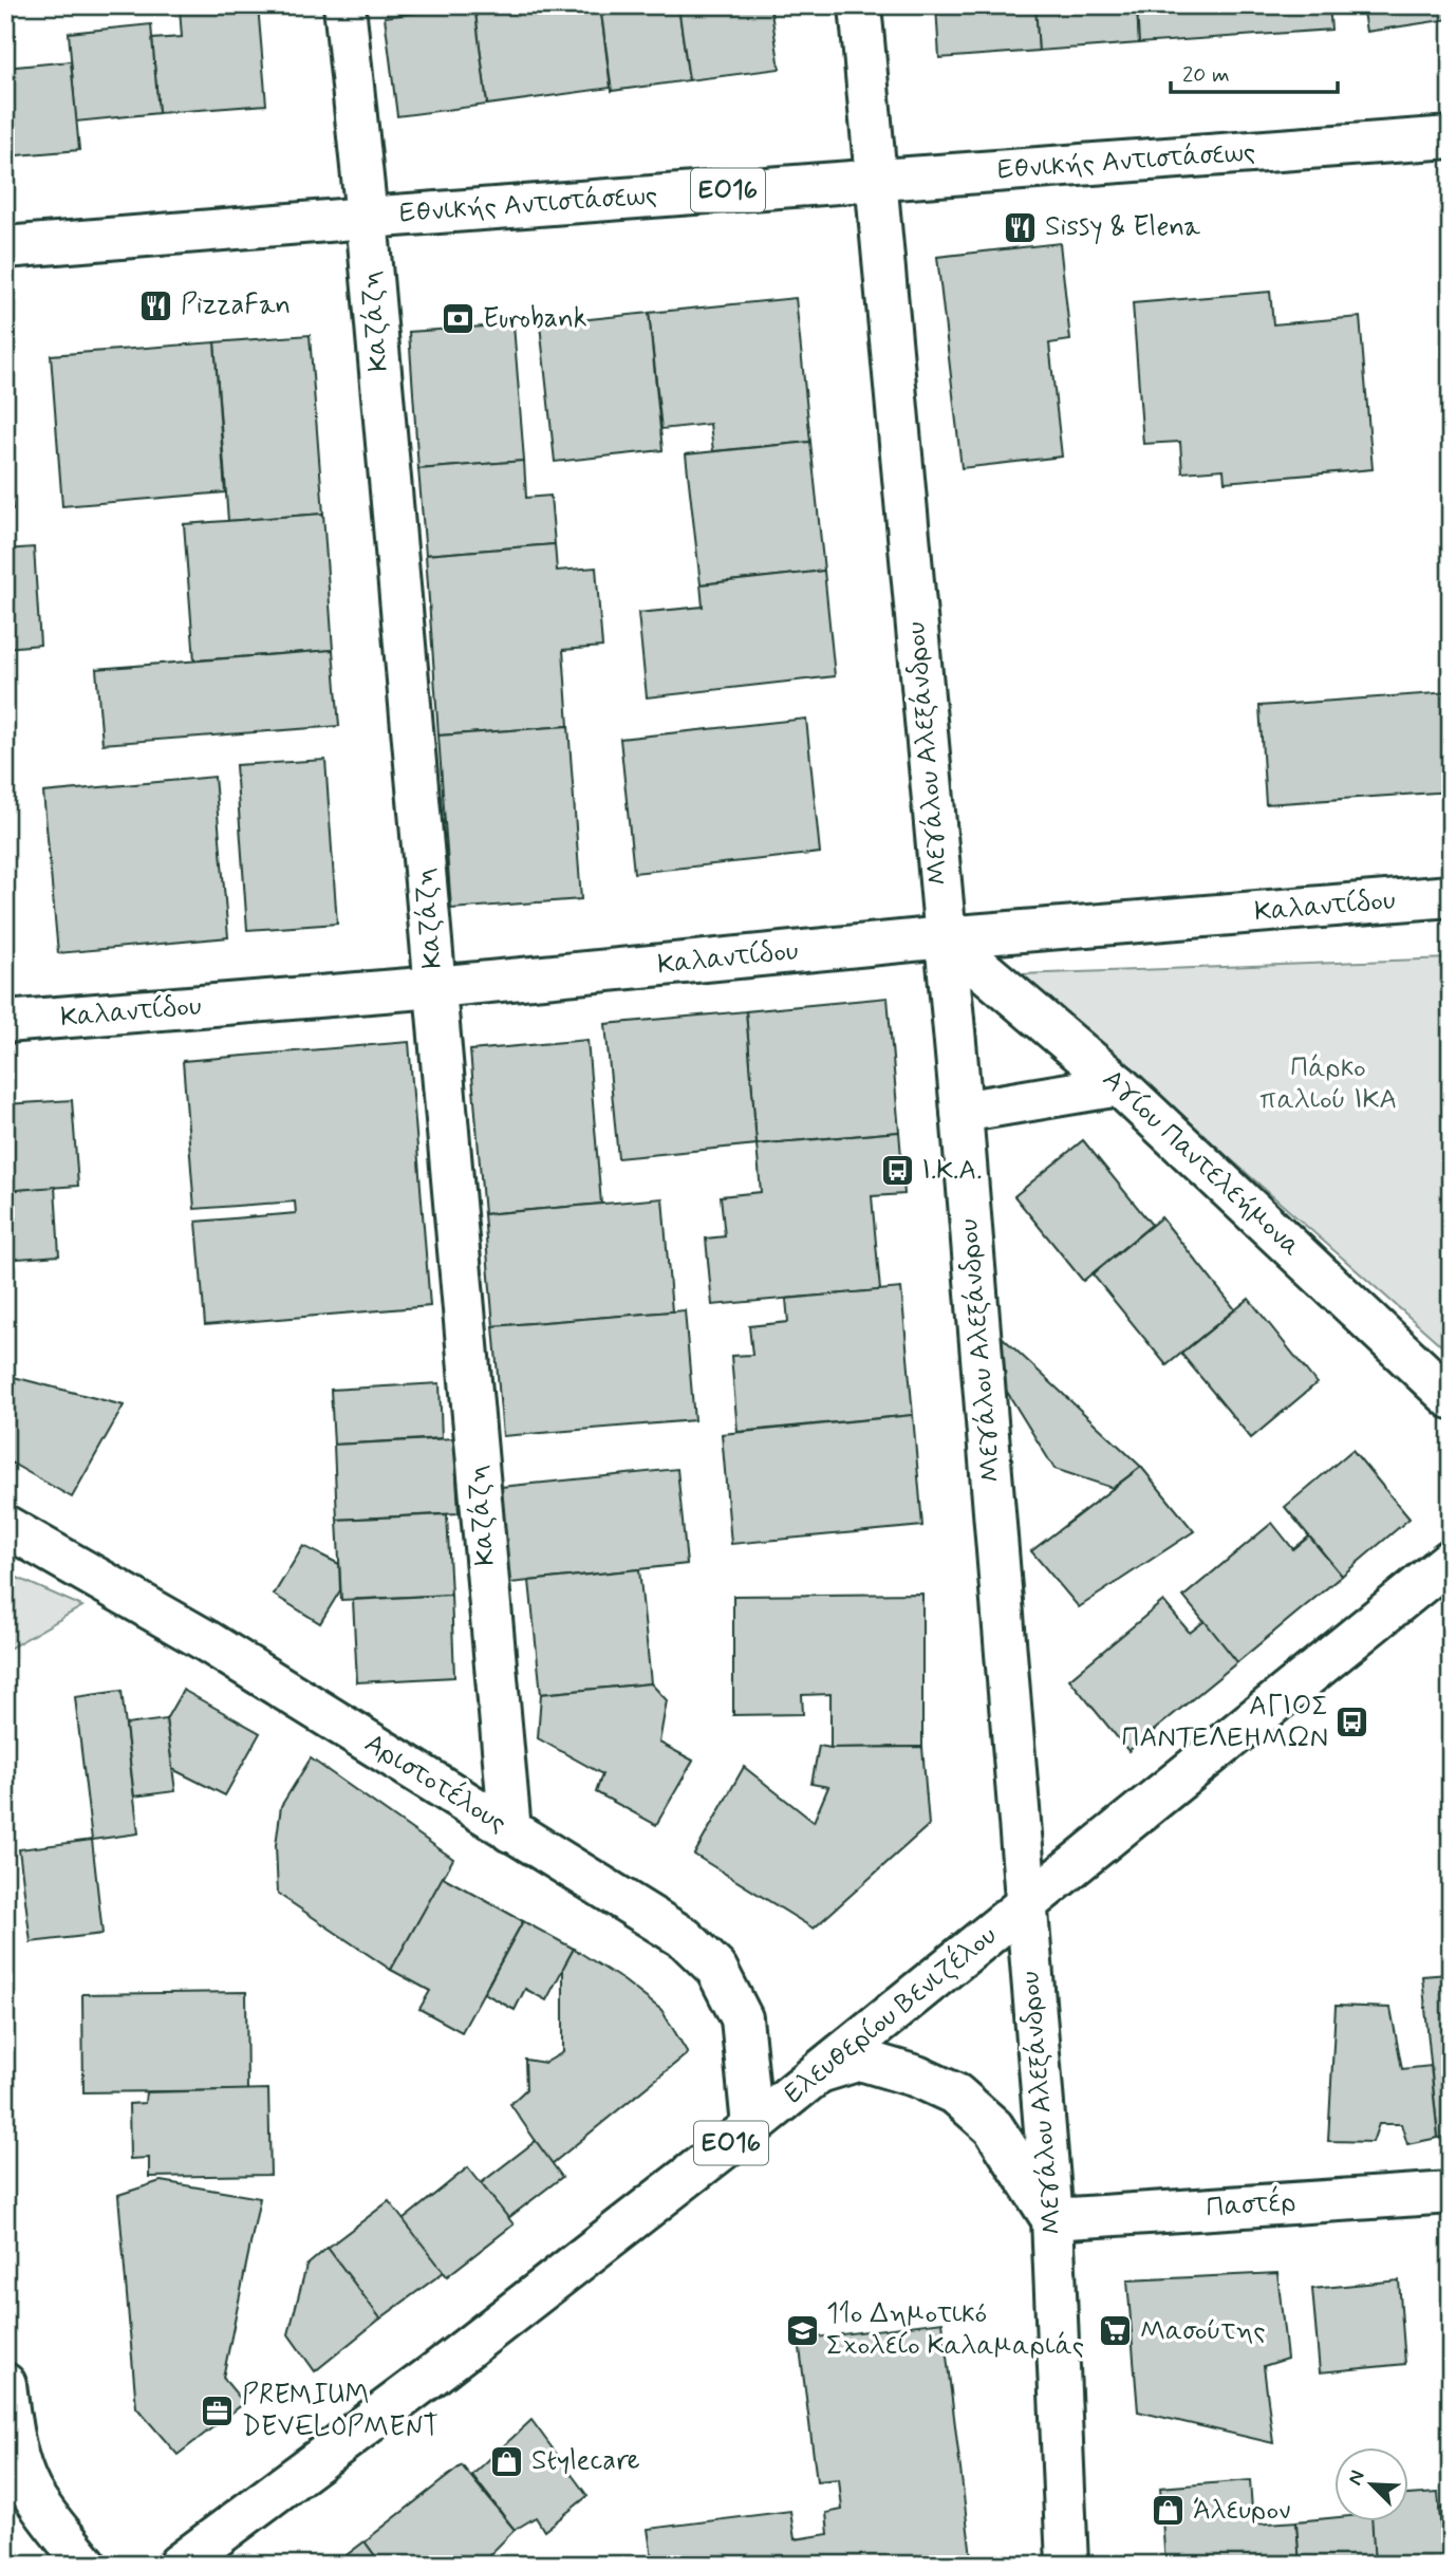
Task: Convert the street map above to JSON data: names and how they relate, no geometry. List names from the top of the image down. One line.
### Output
{"streets":{"main road":["Εθνικής Αντιστάσεως","ΕΟ16","Καζάζη","Μεγάλου Αλεξάνδρου","Καλαντίδου","Αγίου Παντελεήμονα","Αριστοτέλους","Ελευθερίου Βενιζέλου","Παστέρ"]},"crossings":[["Εθνικής Αντιστάσεως","Καζάζη"],["Εθνικής Αντιστάσεως","Μεγάλου Αλεξάνδρου"],["Καζάζη","Καλαντίδου"],["Καζάζη","Αριστοτέλους"],["Μεγάλου Αλεξάνδρου","Καλαντίδου"],["Μεγάλου Αλεξάνδρου","Αγίου Παντελεήμονα"],["Μεγάλου Αλεξάνδρου","Ελευθερίου Βενιζέλου"],["Μεγάλου Αλεξάνδρου","Παστέρ"],["Καλαντίδου","Αγίου Παντελεήμονα"],["Αριστοτέλους","Ελευθερίου Βενιζέλου"]],"parks":["Πάρκο παλιού ΙΚΑ"],"places":{"restaurant":["Sissy & Elena","PizzaFan"],"bank":["Eurobank"],"bus stop":["Ι.Κ.Α.","ΑΓΙΟΣ ΠΑΝΤΕΛΕΗΜΩΝ"],"school or university":["11ο Δημοτικό Σχολείο Καλαμαριάς"],"supermarket":["Μασούτης"],"office":["PREMIUM DEVELOPMENT"],"shop":["Stylecare","Άλευρον"]},"scale_bar":"20 m","north":"top left"}
